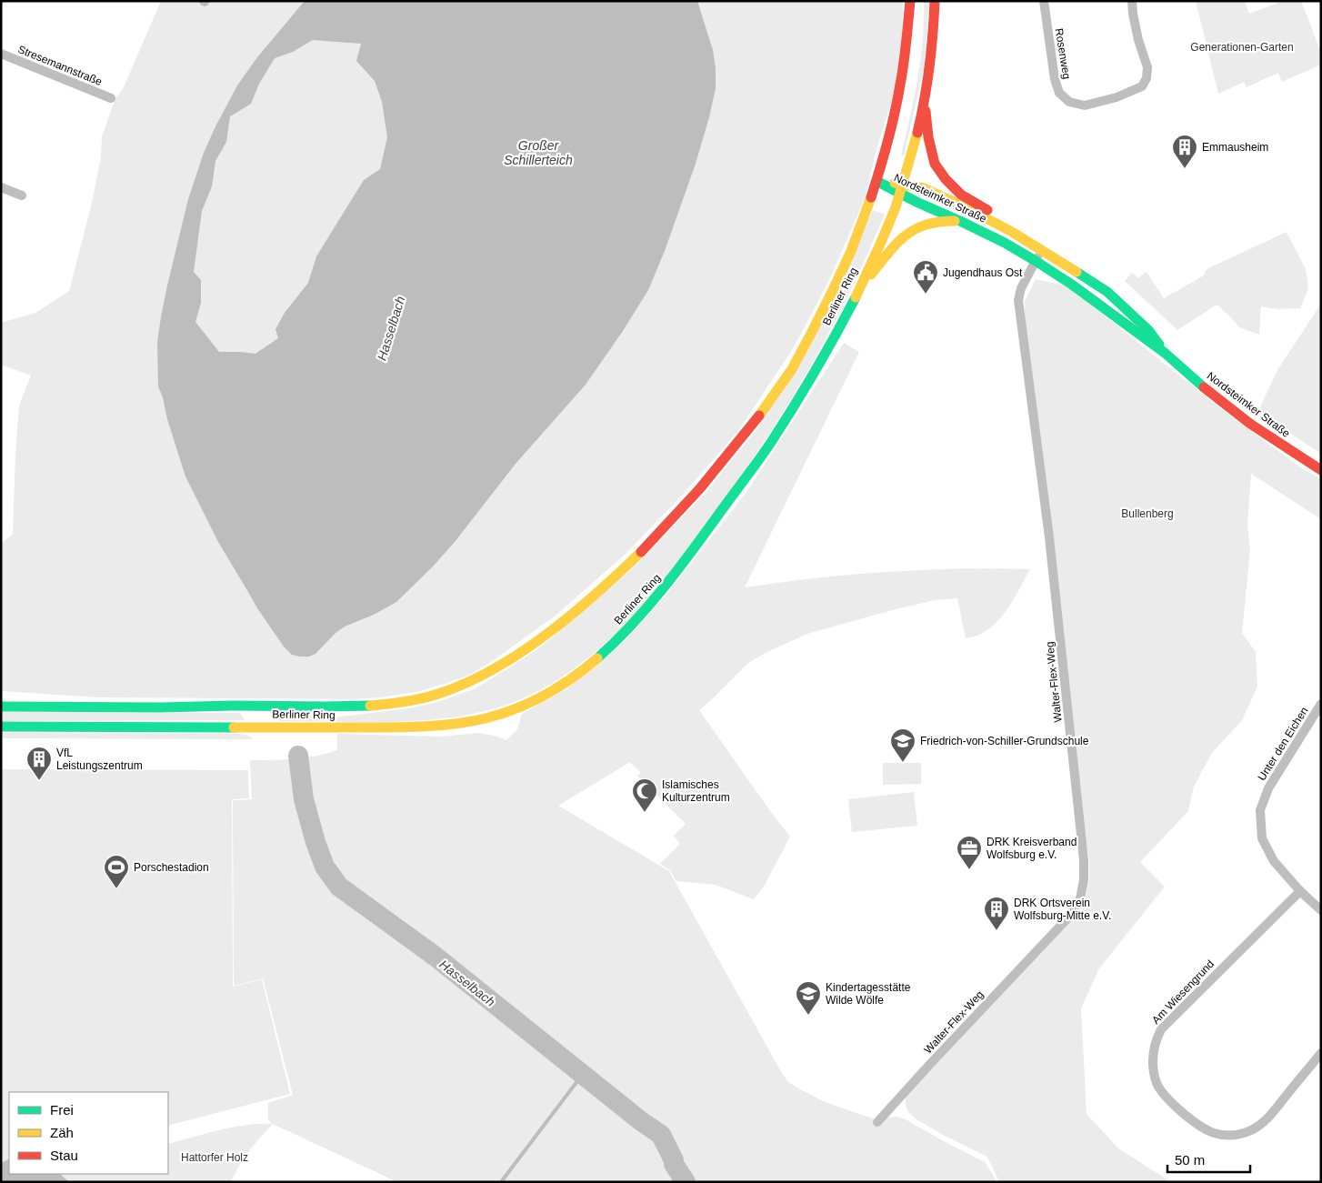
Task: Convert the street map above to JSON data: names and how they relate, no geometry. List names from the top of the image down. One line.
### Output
{"streets":{"main road":["Nordsteimker Straße","Berliner Ring"],"street":["Rosenweg","Stresemannstraße","Walter-Flex-Weg","Unter den Eichen","Am Wiesengrund"]},"crossings":[["Nordsteimker Straße","Berliner Ring"],["Nordsteimker Straße","Walter-Flex-Weg"],["Unter den Eichen","Am Wiesengrund"]],"water":["Großer Schillerteich","Hasselbach"],"parks":["Generationen-Garten","Bullenberg","Hattorfer Holz"],"places":{"building":["Emmausheim","VfL Leistungszentrum","DRK Ortsverein Wolfsburg-Mitte e.V."],"public building":["Jugendhaus Ost"],"school or university":["Friedrich-von-Schiller-Grundschule","Kindertagesstätte Wilde Wölfe"],"mosque":["Islamisches Kulturzentrum"],"office":["DRK Kreisverband Wolfsburg e.V."],"sports":["Porschestadion"]},"legend":["Frei","Zäh","Stau"],"scale_bar":"50 m"}
